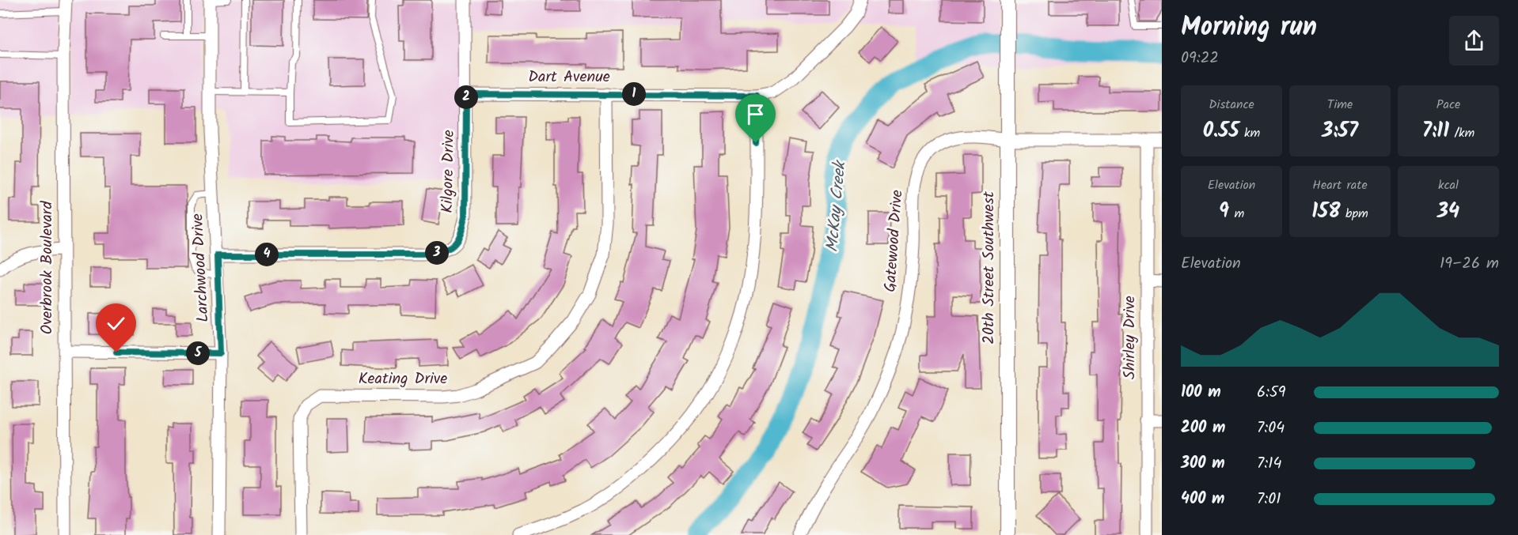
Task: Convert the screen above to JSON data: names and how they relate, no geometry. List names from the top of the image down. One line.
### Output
{"streets":{"street":["Dart Avenue","Kilgore Drive","Gatewood Drive","Overbrook Boulevard","Larchwood Drive","20th Street Southwest","Shirley Drive","Keating Drive"]},"crossings":[["Dart Avenue","Kilgore Drive"],["Dart Avenue","Keating Drive"],["Kilgore Drive","Larchwood Drive"],["Gatewood Drive","20th Street Southwest"],["Gatewood Drive","Shirley Drive"]],"water":["McKay Creek"],"page":{"heading":["Morning run","09:22"],"stats":[["Distance","0.55 km"],["Time","3:57"],["Pace","7:11 /km"],["Elevation","9 m"],["Heart rate","158 bpm"],["kcal","34"]],"pins":["1","2","3","4","5"],"chart":["Elevation","19–26 m"],"list":[{"name":"100 m","note":"6:59"},{"name":"200 m","note":"7:04"},{"name":"300 m","note":"7:14"},{"name":"400 m","note":"7:01"}]}}
